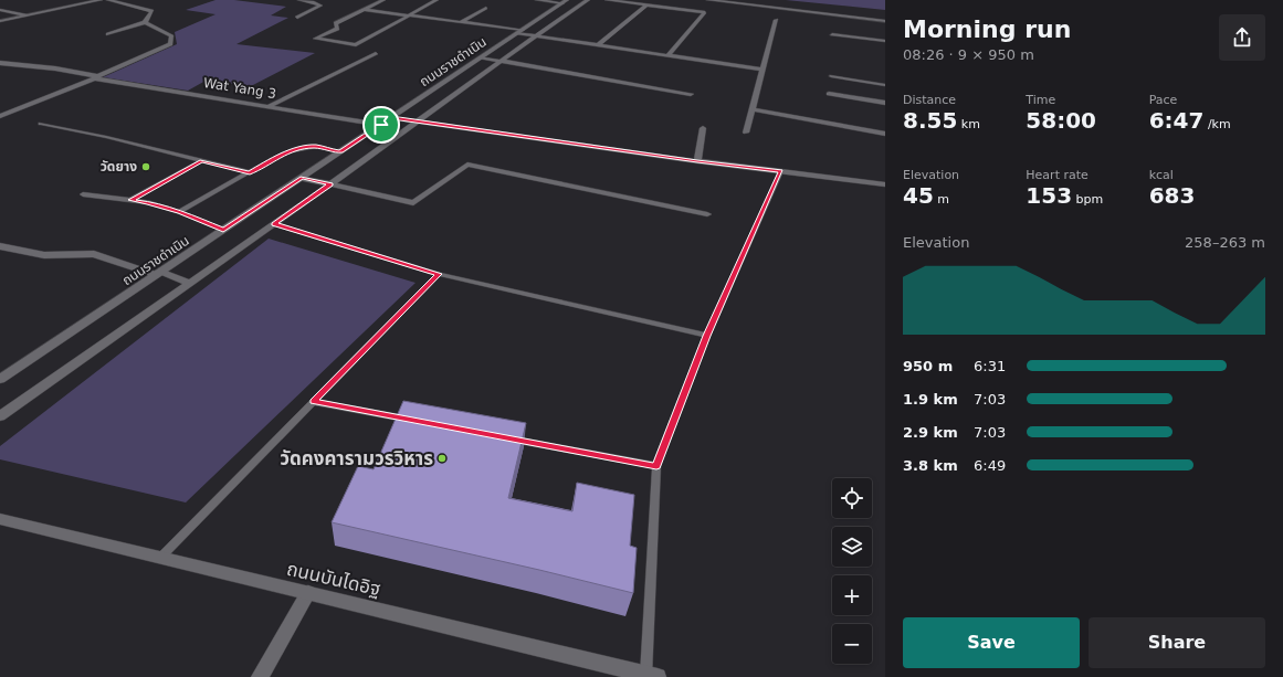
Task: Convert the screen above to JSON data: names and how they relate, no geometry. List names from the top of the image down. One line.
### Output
{"streets":{"street":["ถนนราชดำเนิน","Wat Yang 3","ถนนบันไดอิฐ"]},"crossings":[["ถนนราชดำเนิน","Wat Yang 3"]],"places":["วัดยาง","วัดคงคารามวรวิหาร"],"page":{"heading":["Morning run","08:26 · 9 × 950 m"],"stats":[["Distance","8.55 km"],["Time","58:00"],["Pace","6:47 /km"],["Elevation","45 m"],["Heart rate","153 bpm"],["kcal","683"]],"chart":["Elevation","258–263 m"],"list":[{"name":"950 m","note":"6:31"},{"name":"1.9 km","note":"7:03"},{"name":"2.9 km","note":"7:03"},{"name":"3.8 km","note":"6:49"}],"map_buttons":["+","−"],"buttons":["Save","Share"]}}
